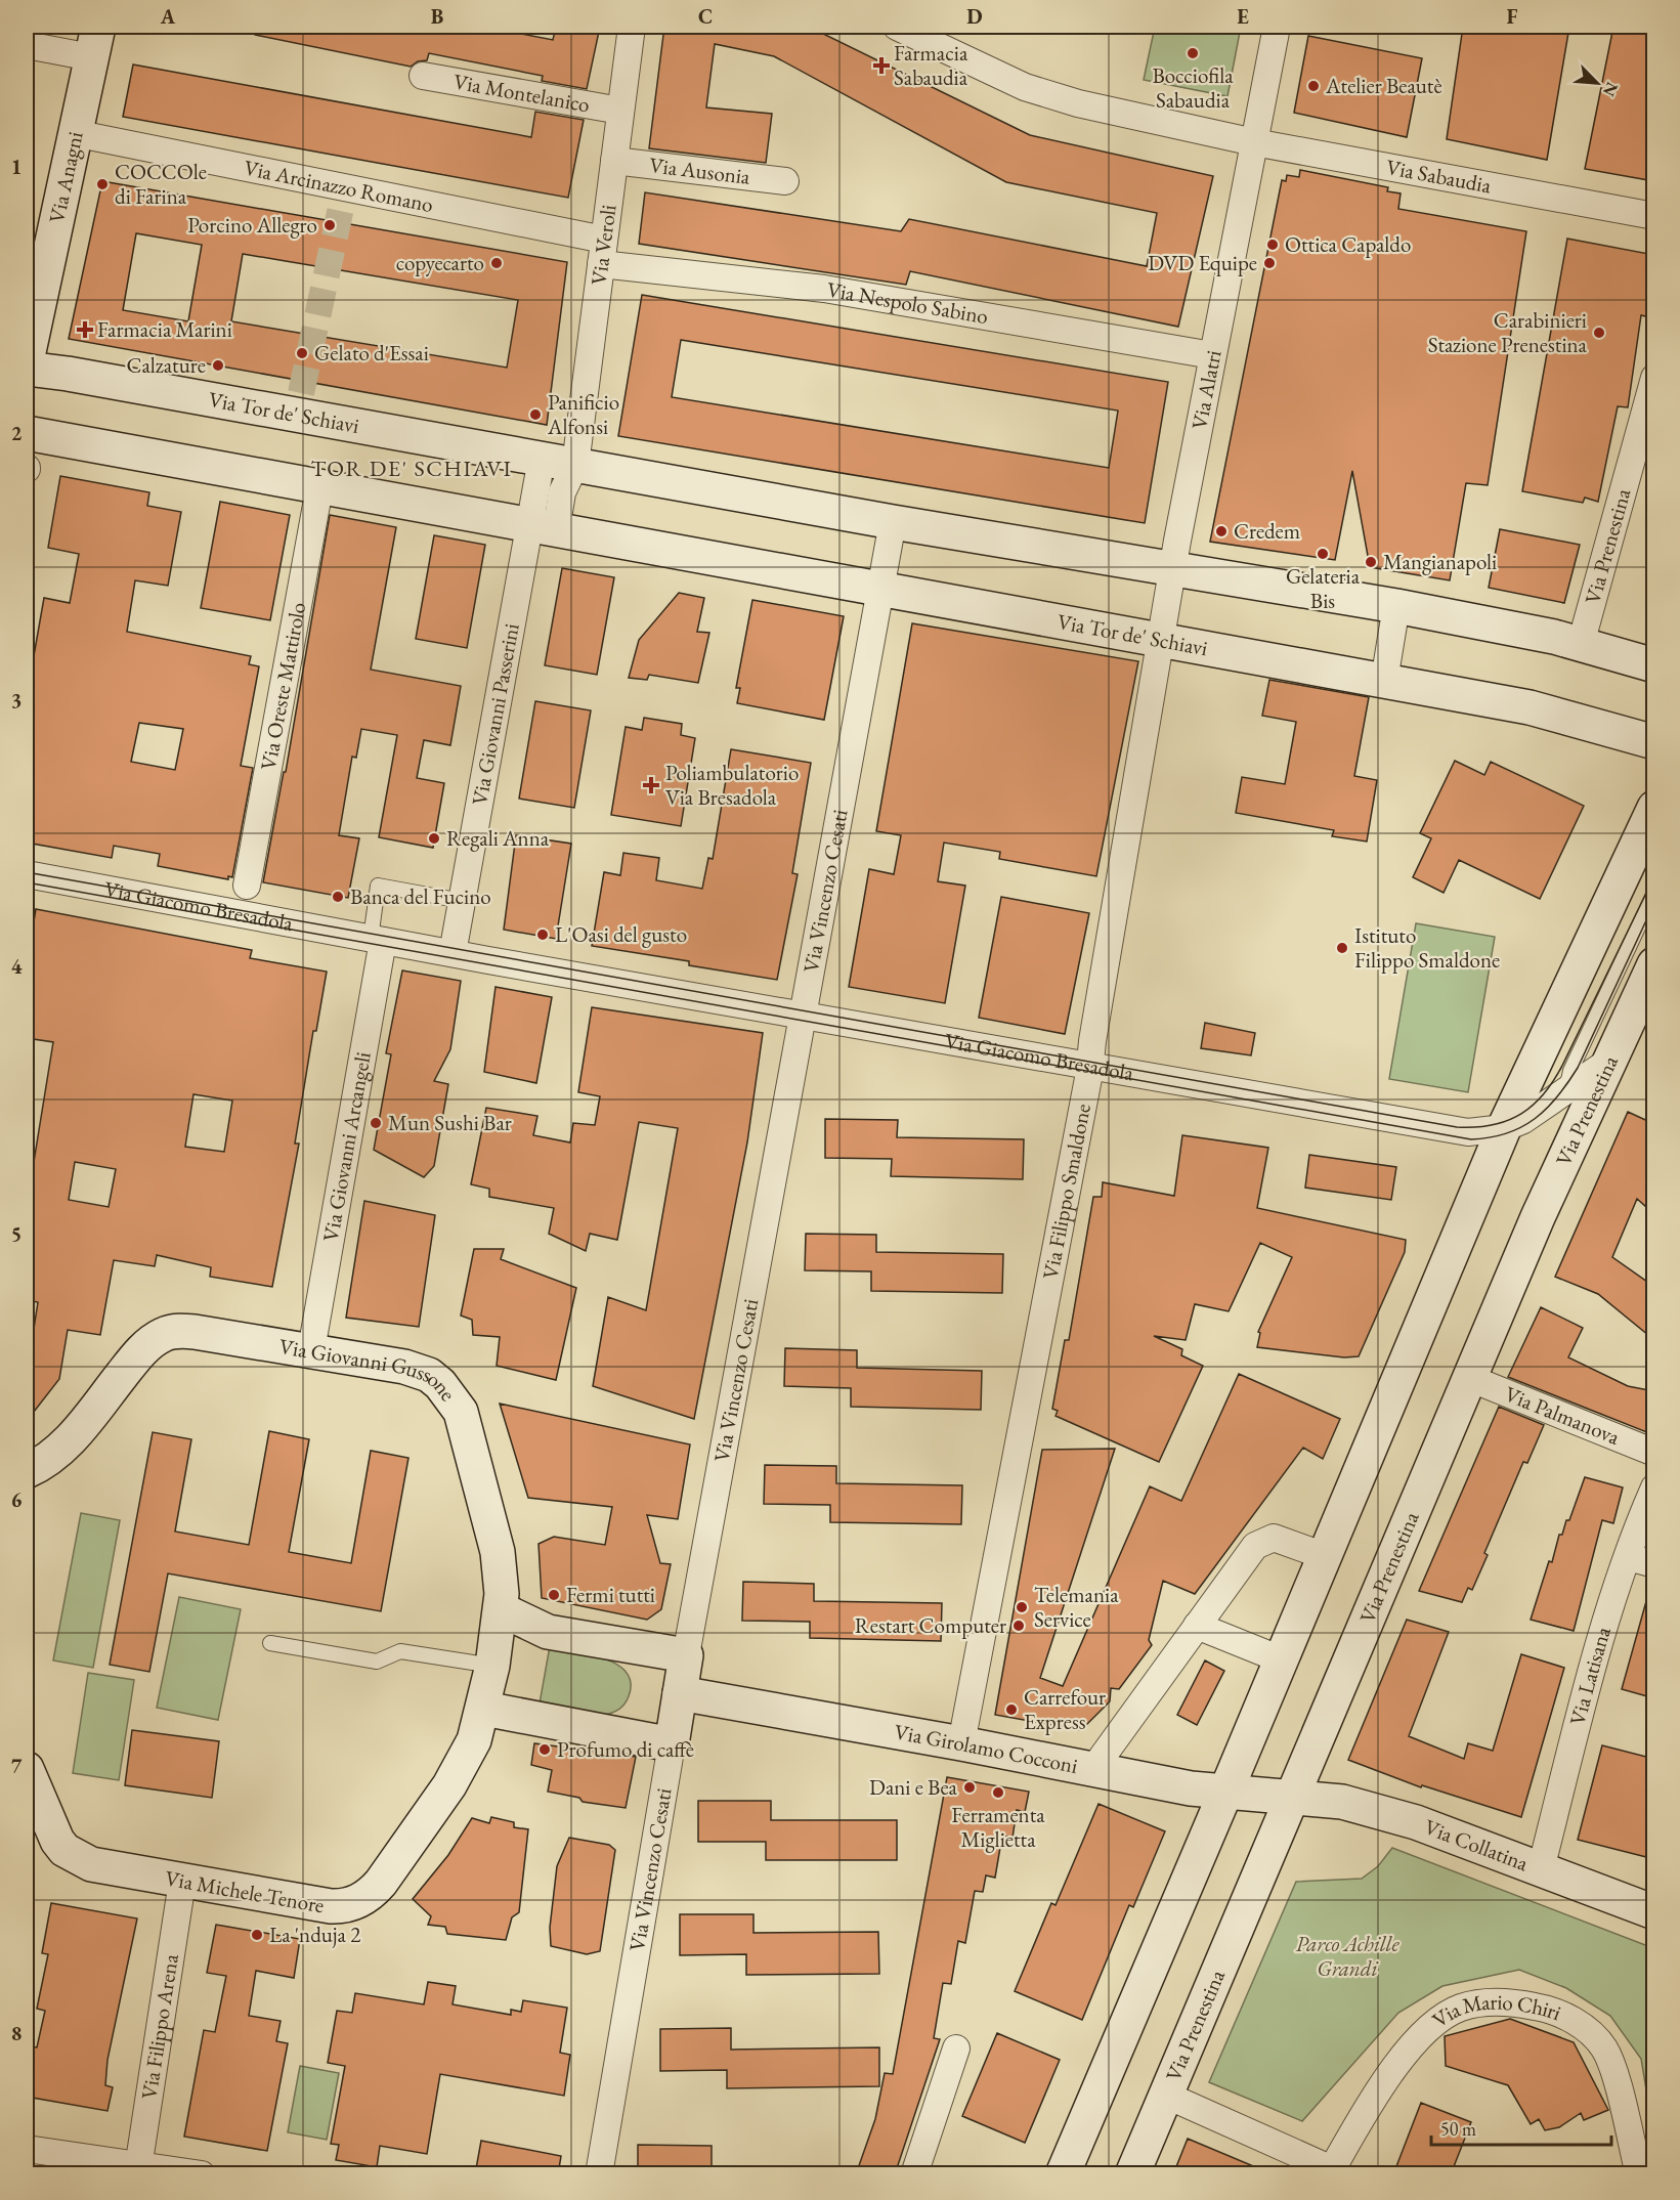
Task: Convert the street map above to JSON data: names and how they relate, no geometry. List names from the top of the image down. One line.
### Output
{"streets":{"main road":["Via Anagni","Via Tor de' Schiavi","Via Prenestina","Via Vincenzo Cesati","Via Giovanni Gussone","Via Girolamo Cocconi","Via Collatina","Via Michele Tenore"],"street":["Via Montelanico","Via Ausonia","Via Sabaudia","Via Arcinazzo Romano","Via Veroli","Via Nespolo Sabino","Via Alatri","Via Oreste Mattirolo","Via Giovanni Passerini","Via Giacomo Bresadola","Via Giovanni Arcangeli","Via Filippo Smaldone","Via Palmanova","Via Latisana","Via Mario Chiri","Via Filippo Arena"]},"crossings":[["Via Montelanico","Via Veroli"],["Via Ausonia","Via Veroli"],["Via Anagni","Via Arcinazzo Romano"],["Via Sabaudia","Via Alatri"],["Via Arcinazzo Romano","Via Veroli"],["Via Arcinazzo Romano","Via Nespolo Sabino"],["Via Veroli","Via Nespolo Sabino"],["Via Veroli","Via Tor de' Schiavi"],["Via Nespolo Sabino","Via Alatri"],["Via Alatri","Via Tor de' Schiavi"],["Via Alatri","Via Filippo Smaldone"],["Via Tor de' Schiavi","Via Prenestina"],["Via Tor de' Schiavi","Via Oreste Mattirolo"],["Via Tor de' Schiavi","Via Giovanni Passerini"],["Via Tor de' Schiavi","Via Vincenzo Cesati"],["Via Tor de' Schiavi","Via Filippo Smaldone"],["Via Prenestina","Via Giacomo Bresadola"],["Via Prenestina","Via Palmanova"],["Via Prenestina","Via Girolamo Cocconi"],["Via Prenestina","Via Collatina"],["Via Giovanni Passerini","Via Giacomo Bresadola"],["Via Vincenzo Cesati","Via Giacomo Bresadola"],["Via Vincenzo Cesati","Via Girolamo Cocconi"],["Via Giacomo Bresadola","Via Giovanni Arcangeli"],["Via Giacomo Bresadola","Via Filippo Smaldone"],["Via Giovanni Arcangeli","Via Giovanni Gussone"],["Via Filippo Smaldone","Via Girolamo Cocconi"],["Via Giovanni Gussone","Via Michele Tenore"],["Via Latisana","Via Collatina"],["Via Girolamo Cocconi","Via Collatina"],["Via Michele Tenore","Via Filippo Arena"]],"districts":["TOR DE' SCHIAVI"],"parks":["Parco Achille Grandi"],"places":{"other":["Bocciofila Sabaudia","Atelier Beautè","COCCOle di Farina","Porcino Allegro","Ottica Capaldo","copyecarto","DVD Equipe","Carabinieri Stazione Prenestina","Gelato d'Essai","Calzature","Panificio Alfonsi","Credem","Gelateria Bis","Mangianapoli","Regali Anna","Banca del Fucino","L'Oasi del gusto","Istituto Filippo Smaldone","Mun Sushi Bar","Fermi tutti","Telemania Service","Restart Computer","Carrefour Express","Profumo di caffè","Dani e Bea","Ferramenta Miglietta","La 'nduja 2"],"health":["Farmacia Sabaudia","Farmacia Marini","Poliambulatorio Via Bresadola"]},"scale_bar":"50 m","north":"bottom right","grid":{"columns":["A","B","C","D","E","F"],"rows":["1","2","3","4","5","6","7","8"]}}
